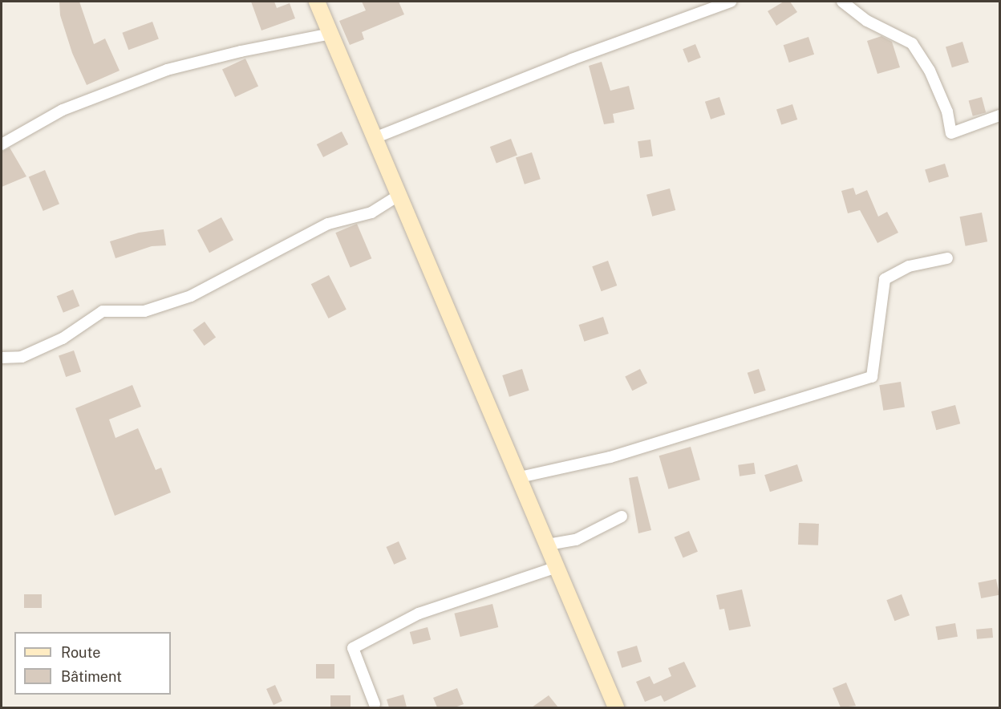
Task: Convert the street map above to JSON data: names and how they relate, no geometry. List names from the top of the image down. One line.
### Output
{"legend":["Route","Bâtiment"]}
